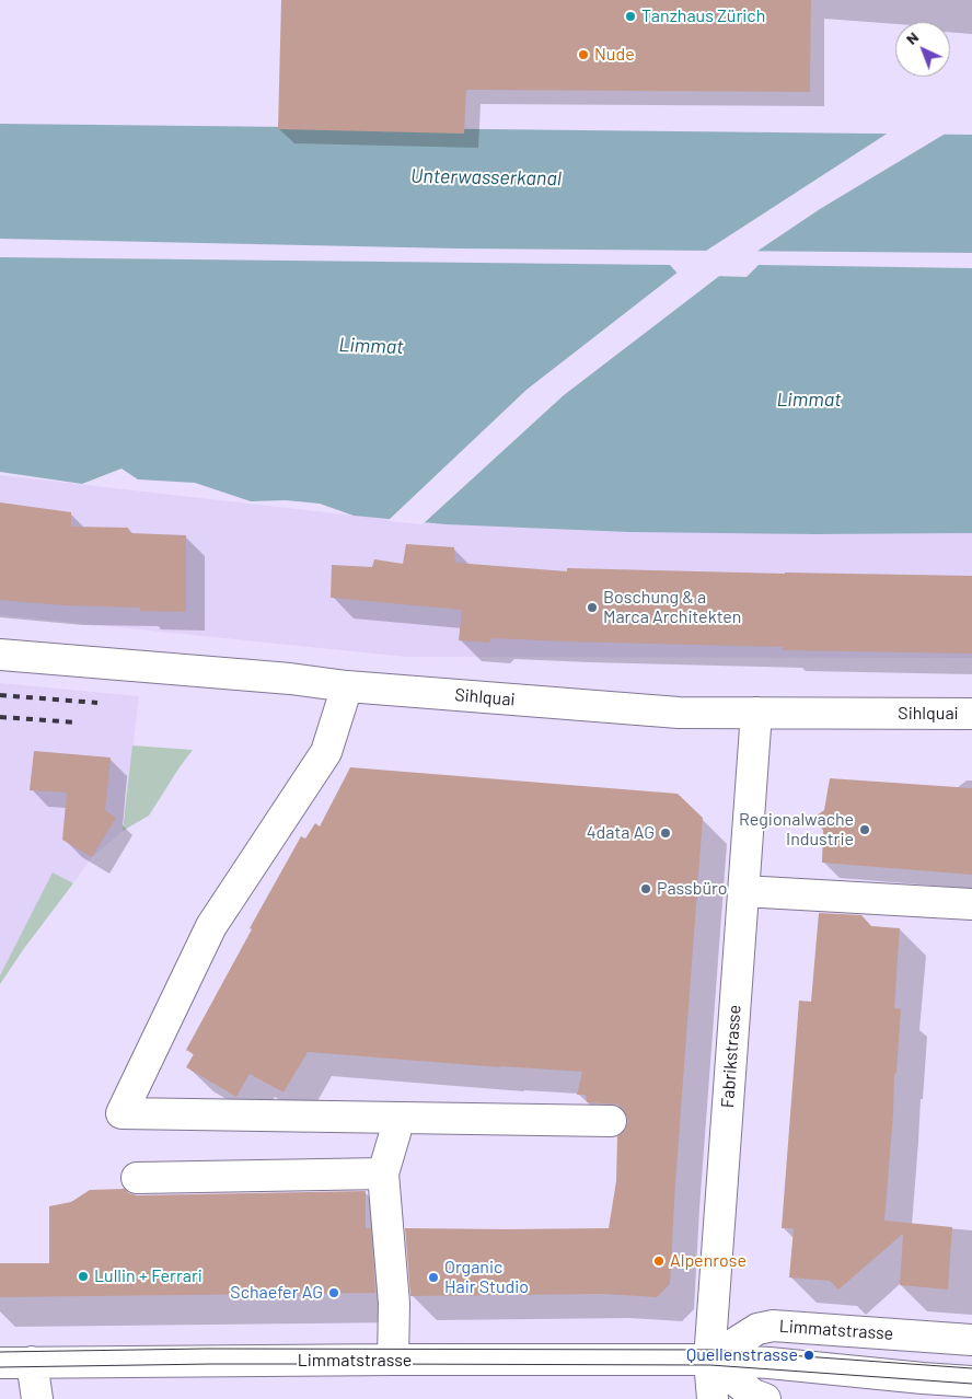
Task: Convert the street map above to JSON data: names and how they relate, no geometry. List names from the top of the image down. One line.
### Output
{"streets":{"street":["Sihlquai","Fabrikstrasse","Limmatstrasse"]},"crossings":[["Sihlquai","Fabrikstrasse"],["Fabrikstrasse","Limmatstrasse"]],"water":["Unterwasserkanal","Limmat"],"places":["Tanzhaus Zürich","Nude","Boschung & a Marca Architekten","Regionalwache Industrie","4data AG","Passbüro","Alpenrose","Lullin + Ferrari","Organic Hair Studio","Schaefer AG","Quellenstrasse"],"north":"top left"}
